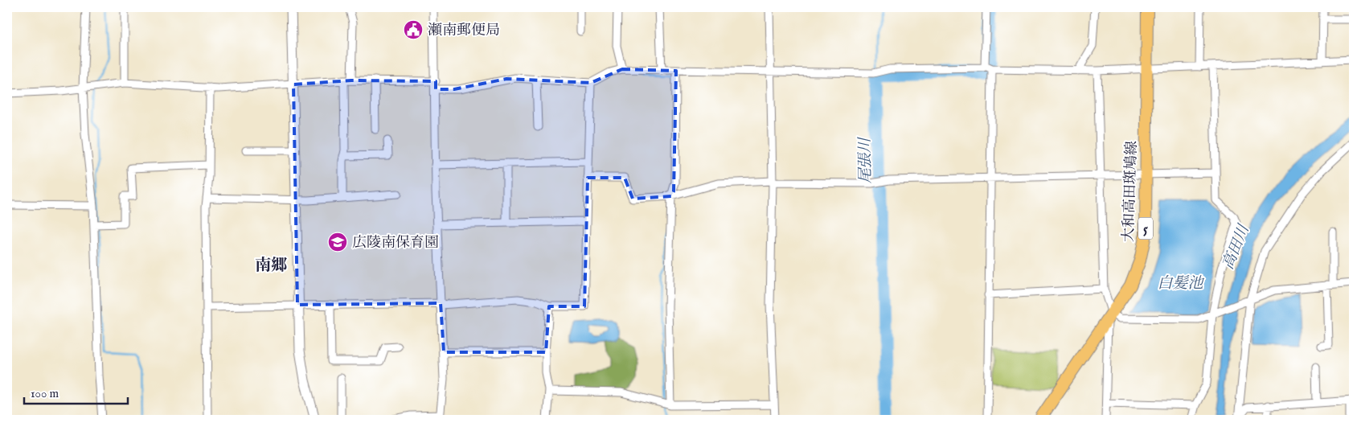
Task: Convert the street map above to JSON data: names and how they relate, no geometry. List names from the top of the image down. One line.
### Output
{"streets":{"main road":["大和高田斑鳩線","5"]},"districts":["南郷"],"water":["尾張川","高田川","白髪池"],"places":{"public building":["瀬南郵便局"],"school or university":["広陵南保育園"]},"scale_bar":"100 m"}
